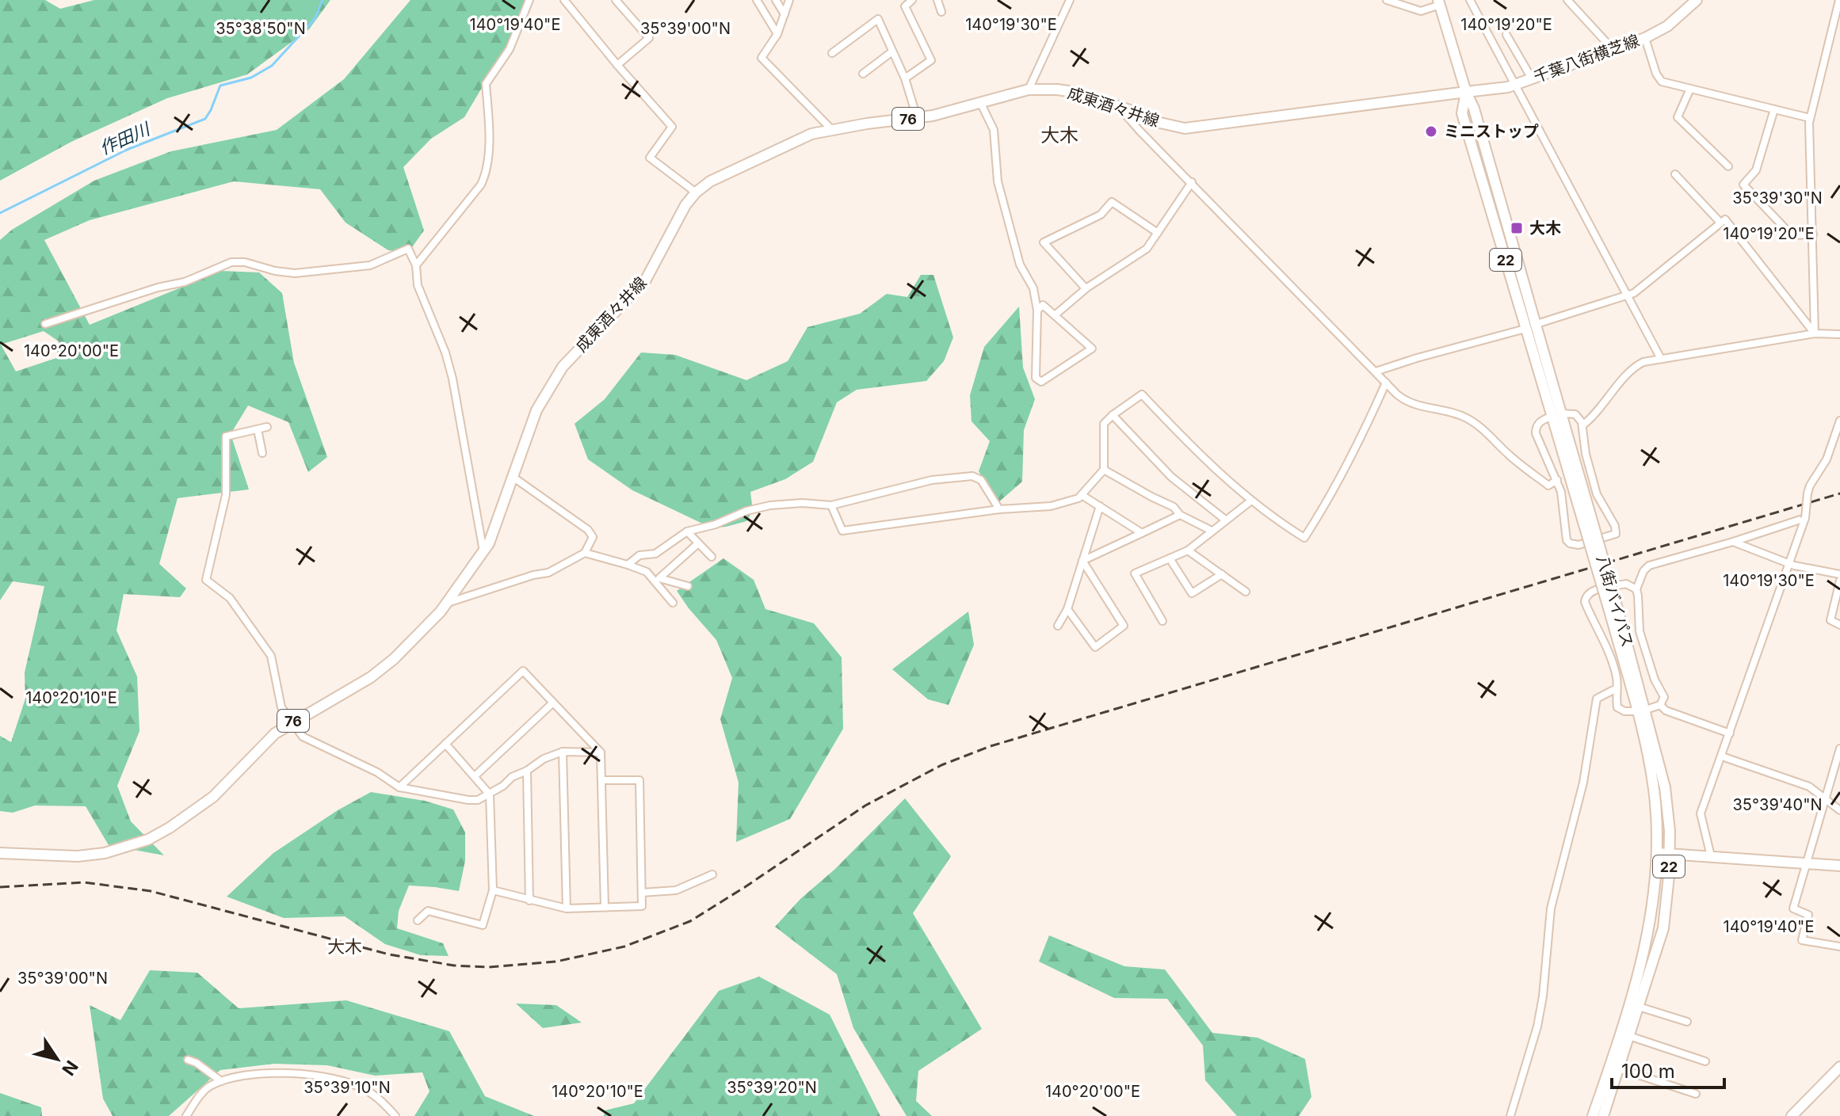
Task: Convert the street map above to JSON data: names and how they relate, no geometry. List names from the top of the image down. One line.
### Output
{"streets":{"main road":["千葉八街横芝線","成東酒々井線","76","22","八街バイパス"]},"crossings":[["千葉八街横芝線","成東酒々井線"],["千葉八街横芝線","八街バイパス"],["成東酒々井線","八街バイパス"]],"districts":["大木","大木"],"water":["作田川"],"places":{"other":["ミニストップ"],"transit":["大木"]},"scale_bar":"100 m","north":"bottom right","coordinates":["140°19'20\"E","140°19'40\"E","140°19'30\"E","35°38'50\"N","35°39'00\"N","35°39'30\"N","140°20'00\"E","140°20'10\"E","35°39'40\"N","35°39'10\"N","35°39'20\"N"]}
